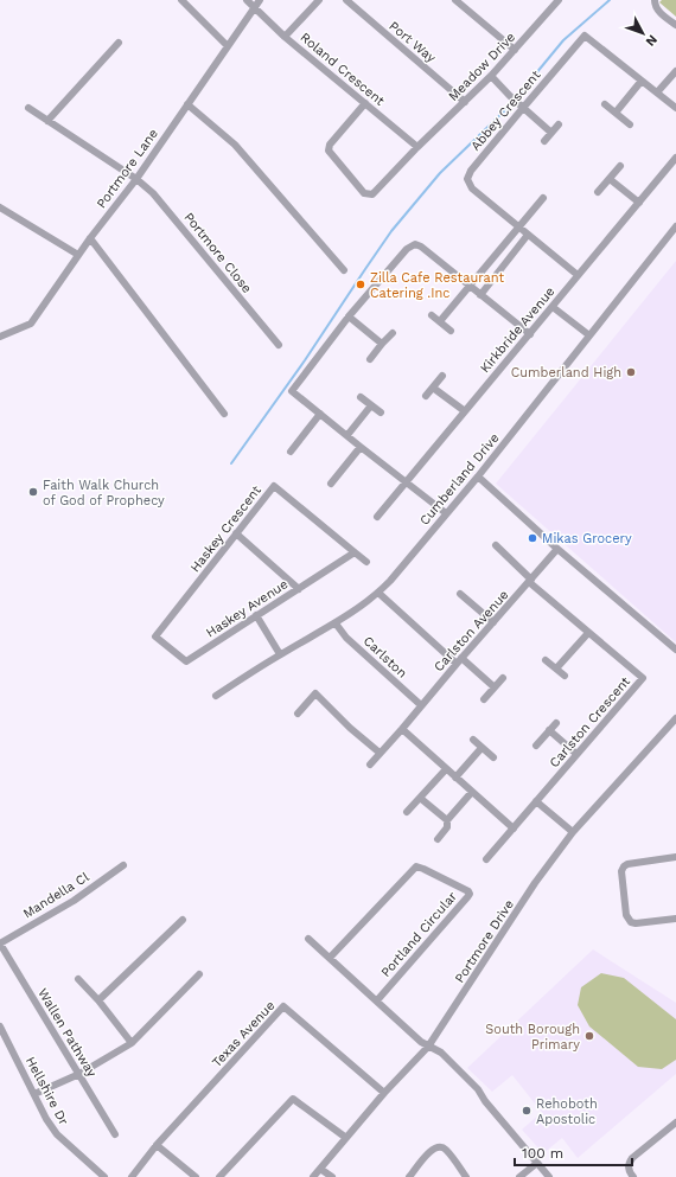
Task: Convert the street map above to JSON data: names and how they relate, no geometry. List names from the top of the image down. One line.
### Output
{"streets":{"street":["Port Way","Meadow Drive","Roland Crescent","Abbey Crescent","Portmore Lane","Portmore Close","Kirkbride Avenue","Cumberland Drive","Haskey Crescent","Haskey Avenue","Carlston Avenue","Carlston","Carlston Crescent","Mandella Cl","Portland Circular","Portmore Drive","Wallen Pathway","Texas Avenue","Hellshire Dr"]},"crossings":[["Port Way","Meadow Drive"],["Meadow Drive","Roland Crescent"],["Roland Crescent","Portmore Lane"],["Abbey Crescent","Kirkbride Avenue"],["Portmore Lane","Portmore Close"],["Cumberland Drive","Carlston"],["Haskey Crescent","Haskey Avenue"],["Carlston Avenue","Carlston"],["Carlston Avenue","Carlston Crescent"],["Mandella Cl","Wallen Pathway"],["Portmore Drive","Texas Avenue"]],"places":["Zilla Cafe Restaurant Catering .Inc","Cumberland High","Faith Walk Church of God of Prophecy","Mikas Grocery","South Borough Primary","Rehoboth Apostolic"],"scale_bar":"100 m","north":"bottom right"}
